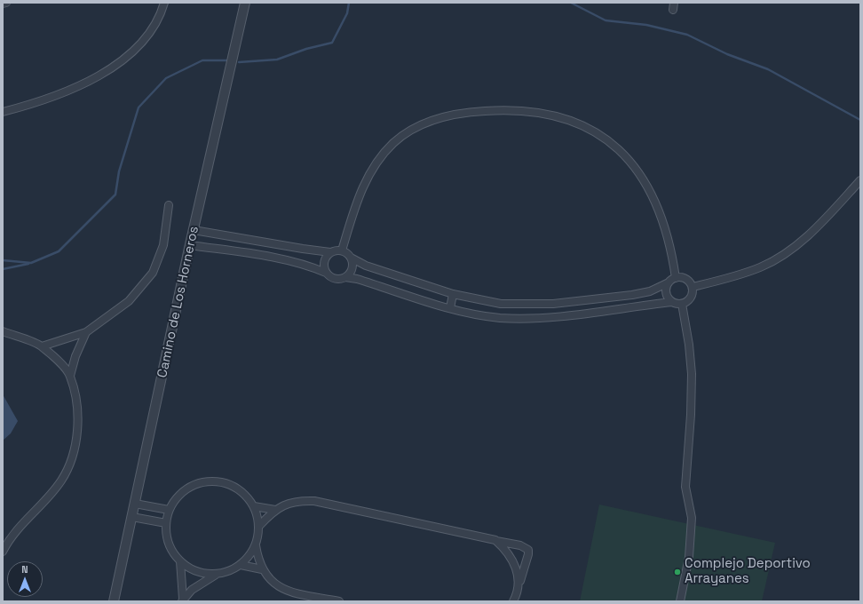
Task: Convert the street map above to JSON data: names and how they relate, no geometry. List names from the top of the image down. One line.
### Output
{"streets":{"street":["Camino de Los Horneros"]},"places":["Complejo Deportivo Arrayanes"],"north":"top"}
